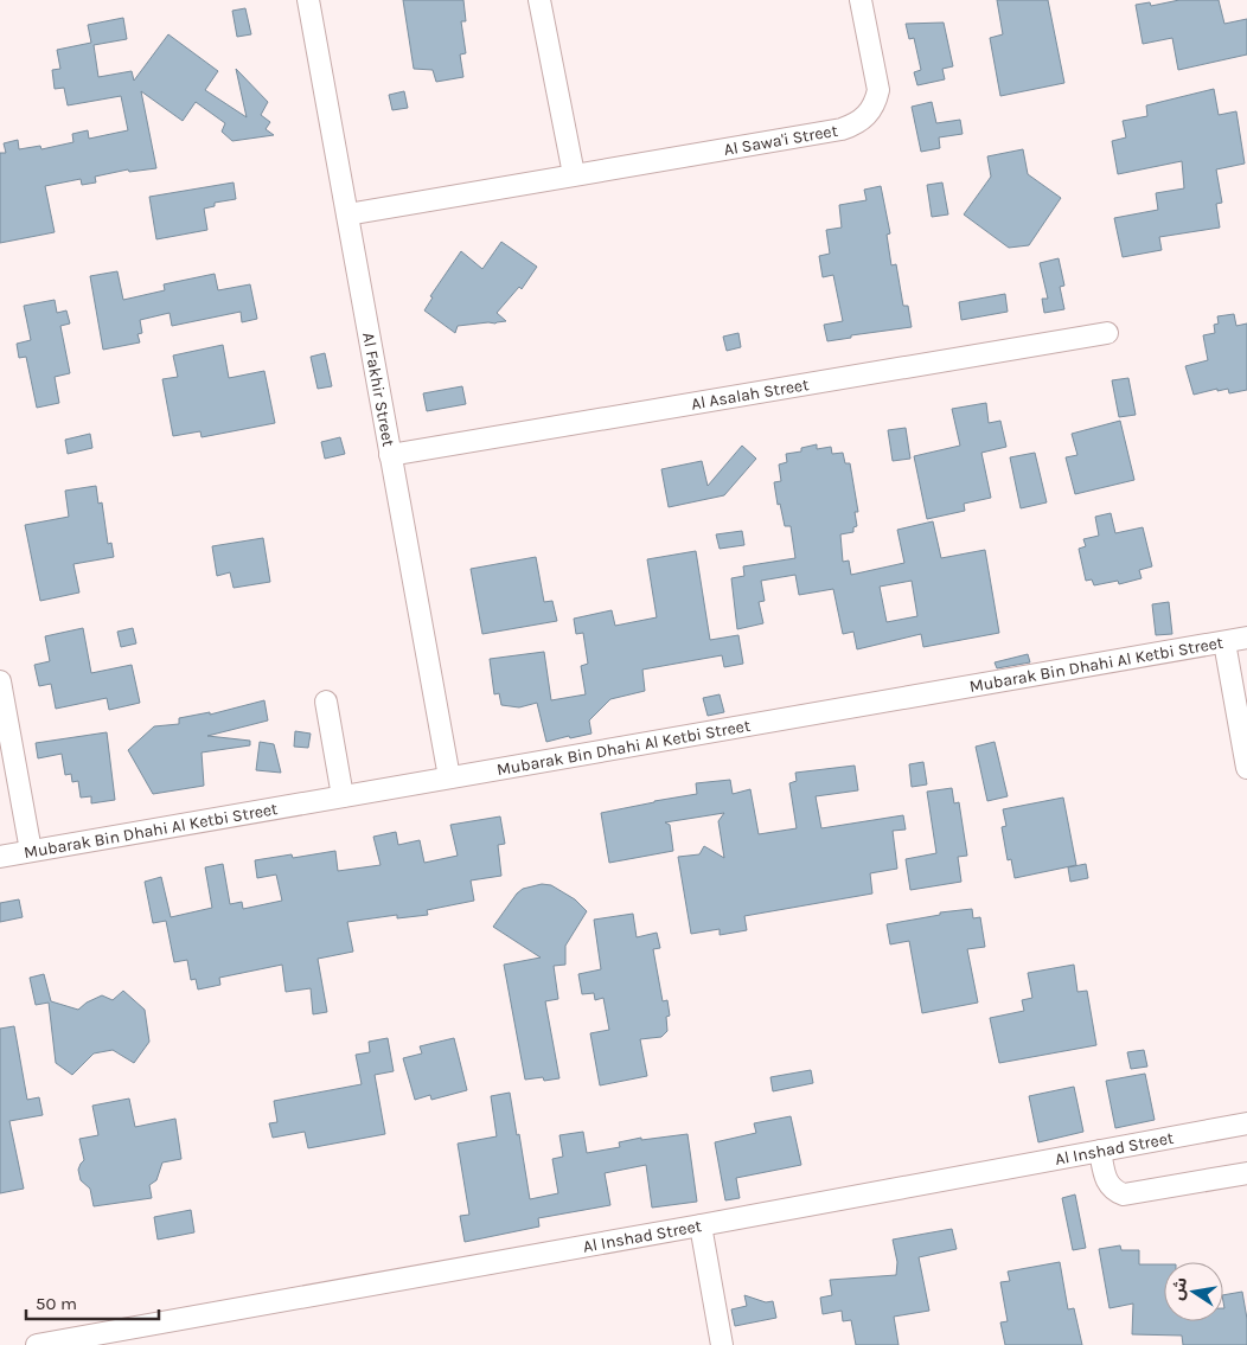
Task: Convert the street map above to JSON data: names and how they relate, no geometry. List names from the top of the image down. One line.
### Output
{"streets":{"street":["Al Sawa'i Street","Al Fakhir Street","Al Asalah Street","Mubarak Bin Dhahi Al Ketbi Street","Al Inshad Street"]},"crossings":[["Al Sawa'i Street","Al Fakhir Street"],["Al Fakhir Street","Al Asalah Street"],["Al Fakhir Street","Mubarak Bin Dhahi Al Ketbi Street"]],"scale_bar":"50 m","north":"left"}
